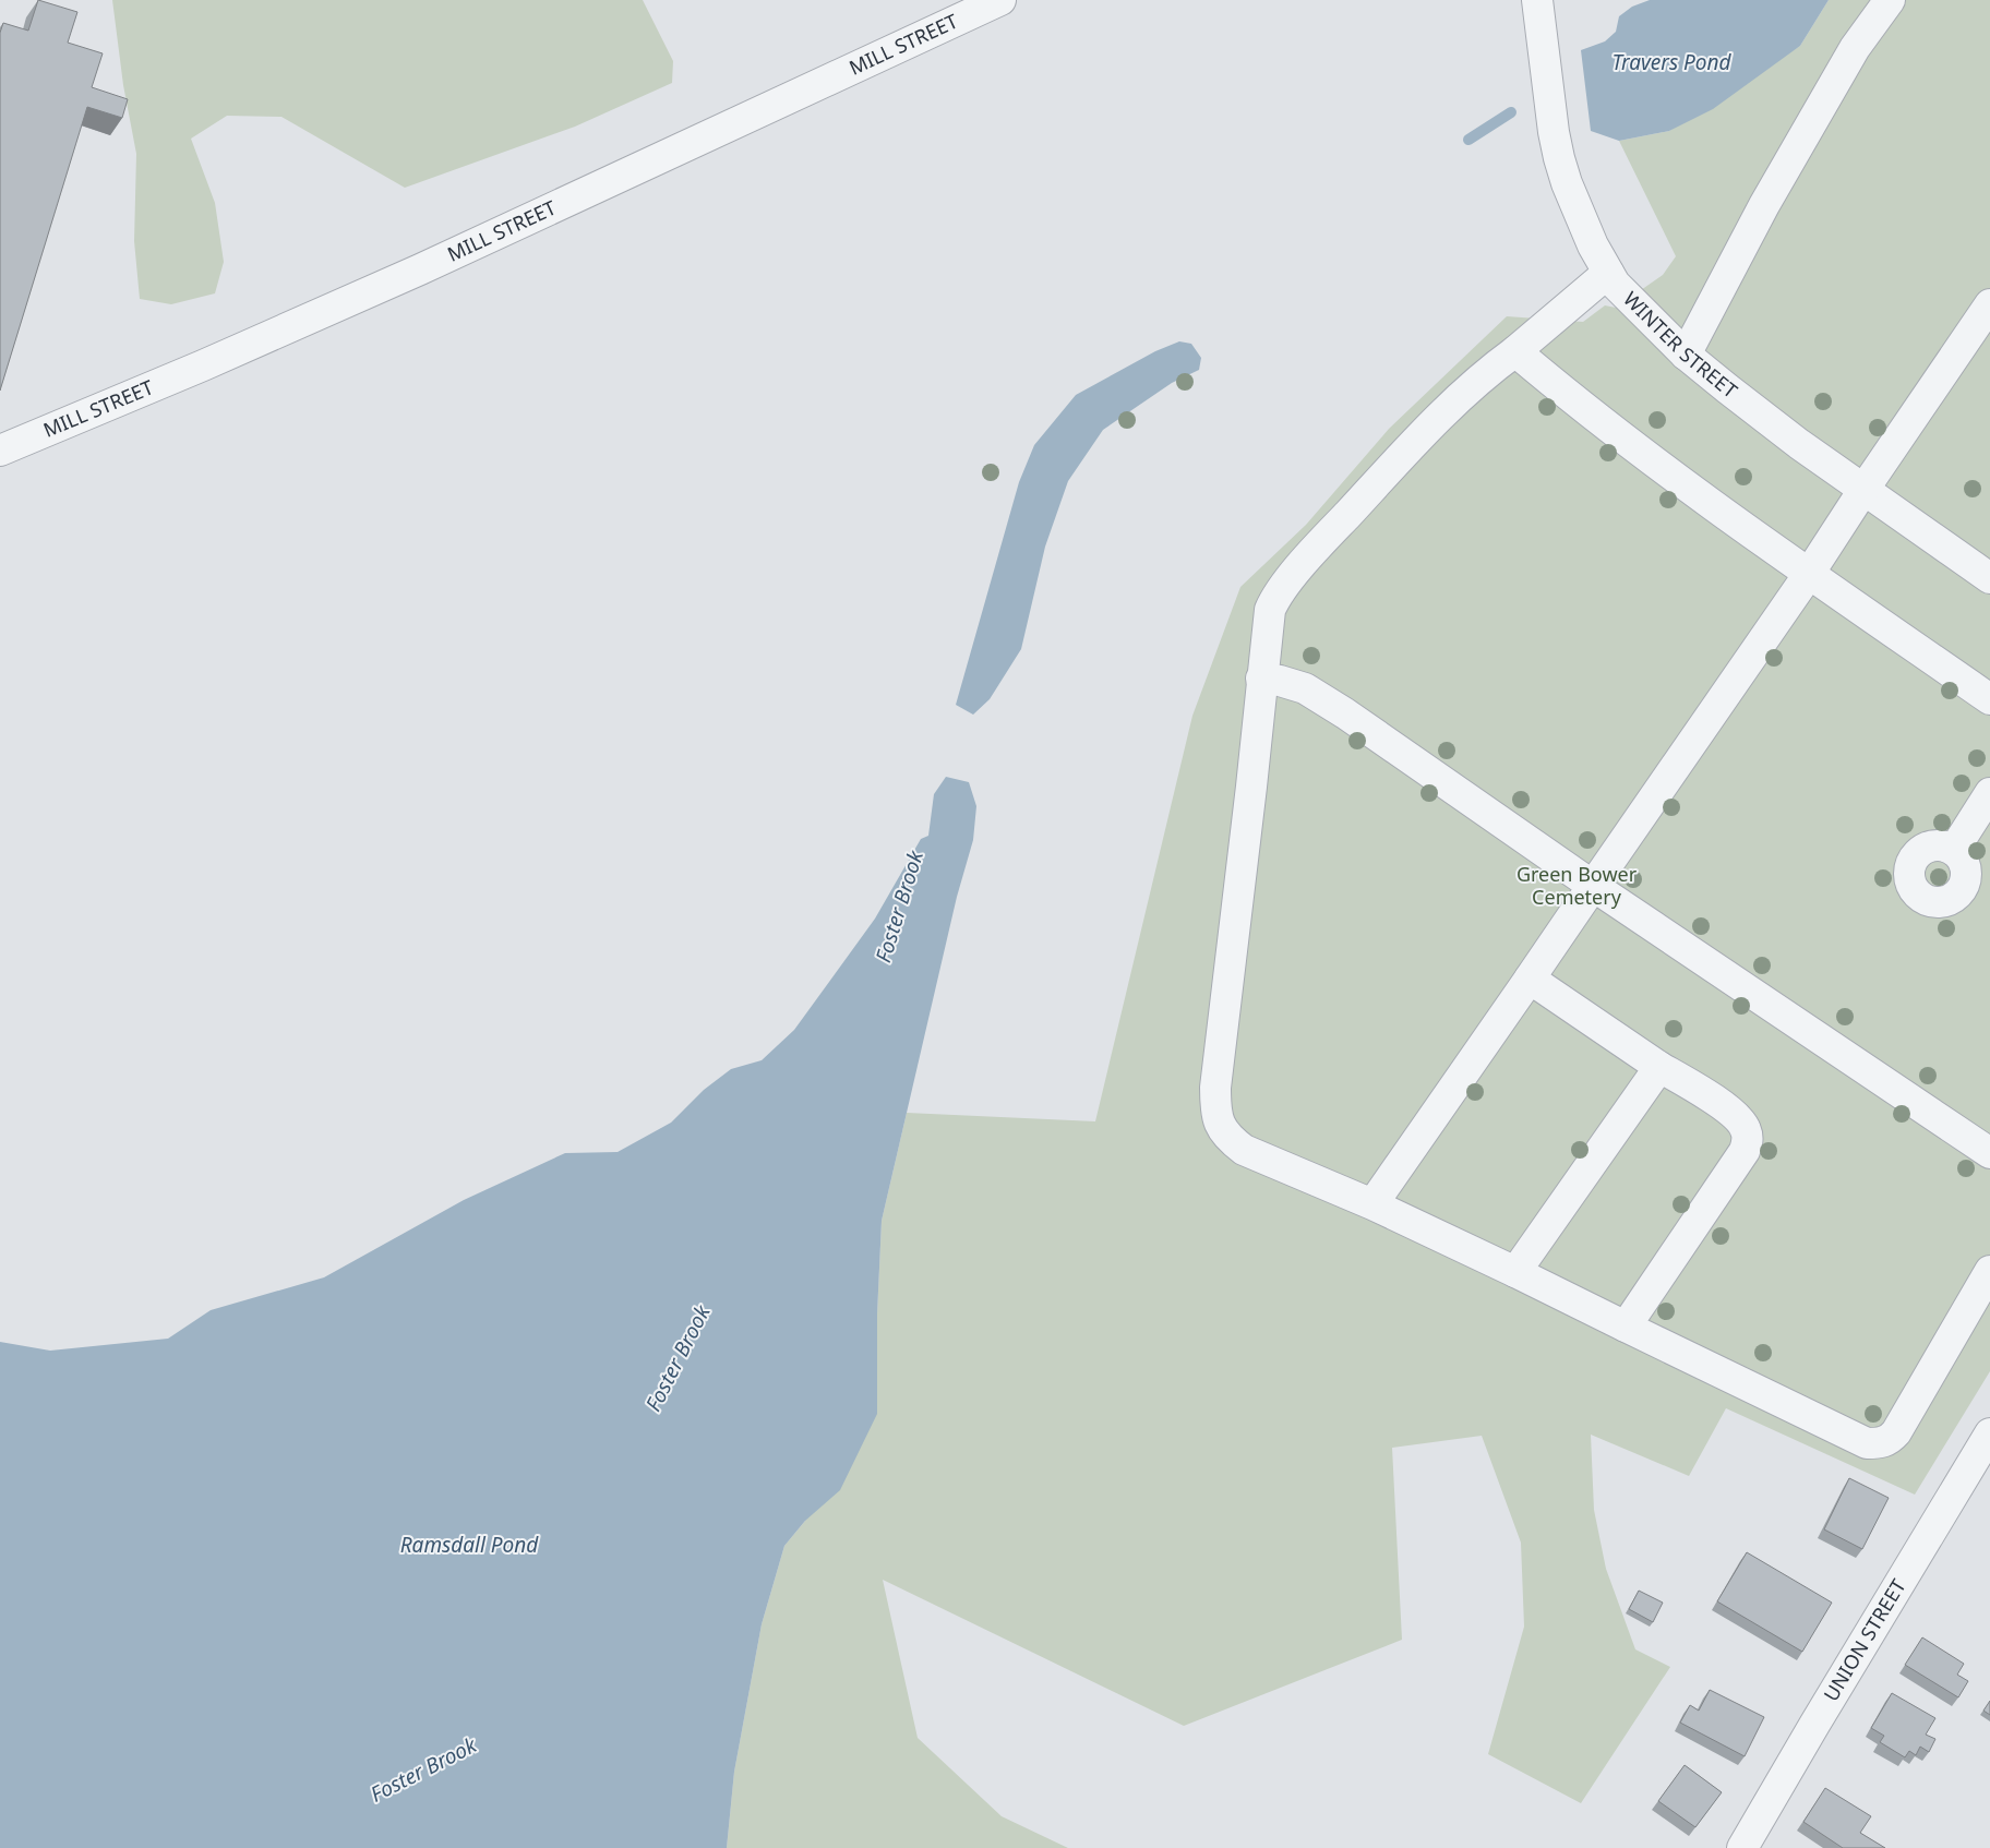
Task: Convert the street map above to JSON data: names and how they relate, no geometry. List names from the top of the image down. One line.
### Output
{"streets":{"street":["MILL STREET","WINTER STREET","UNION STREET"]},"water":["Travers Pond","Foster Brook","Ramsdall Pond"],"parks":["Green Bower Cemetery"]}
